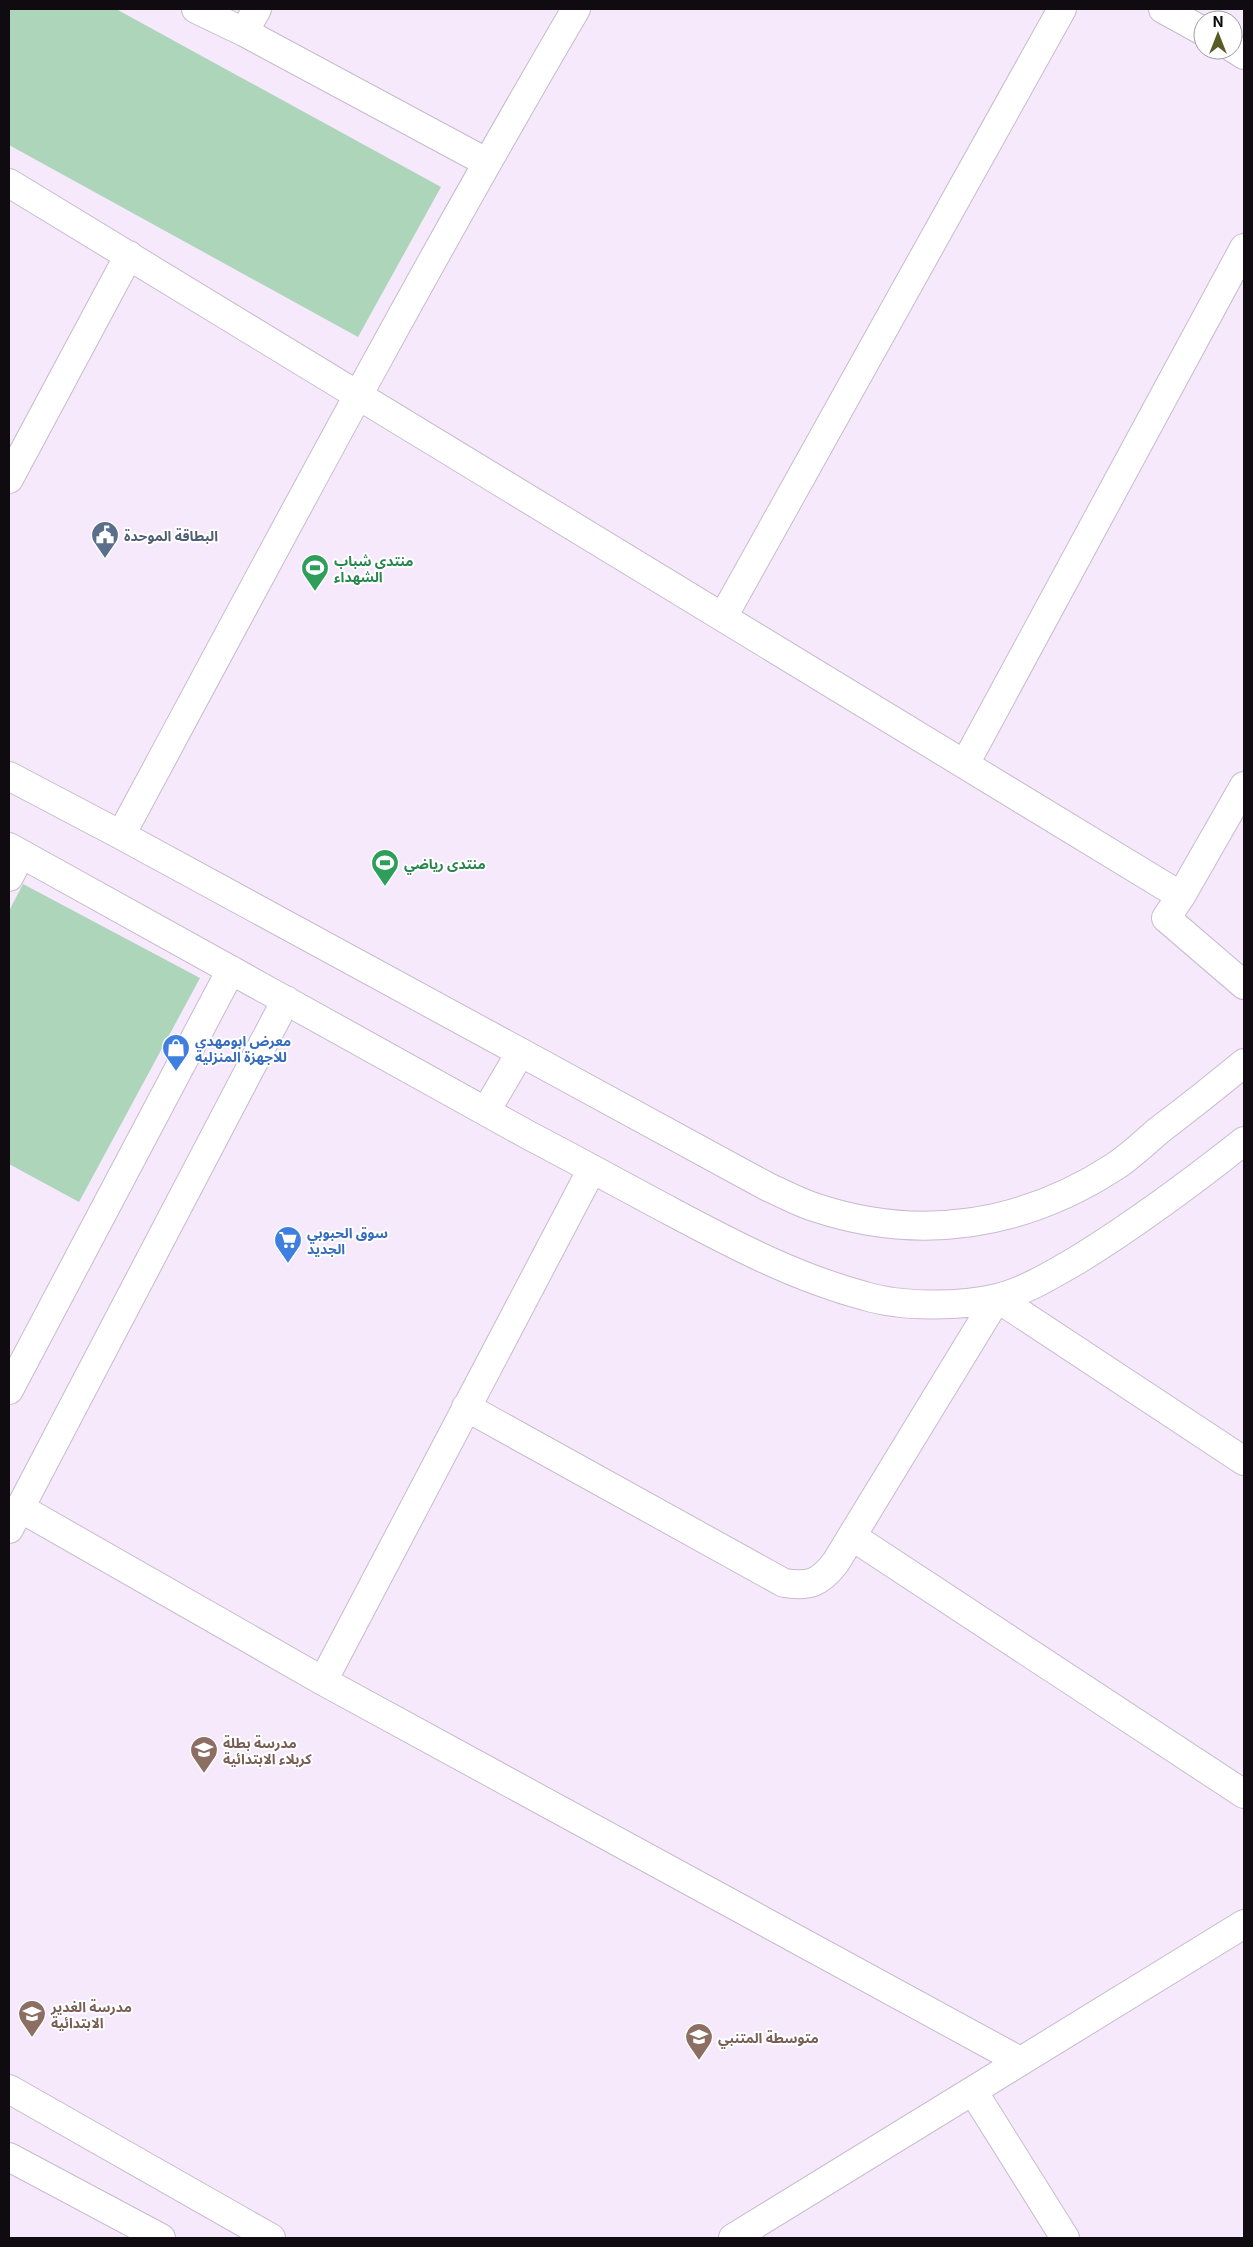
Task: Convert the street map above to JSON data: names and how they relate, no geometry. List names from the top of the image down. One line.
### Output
{"places":{"public building":["البطاقة الموحدة"],"sports":["منتدى شباب الشهداء","منتدى رياضي"],"shop":["معرض ابومهدي للاجهزة المنزلية"],"supermarket":["سوق الحبوبي الجديد"],"school or university":["مدرسة بطلة كربلاء الابتدائية","مدرسة الغدير الابتدائية","متوسطة المتنبي"]},"north":"top"}
